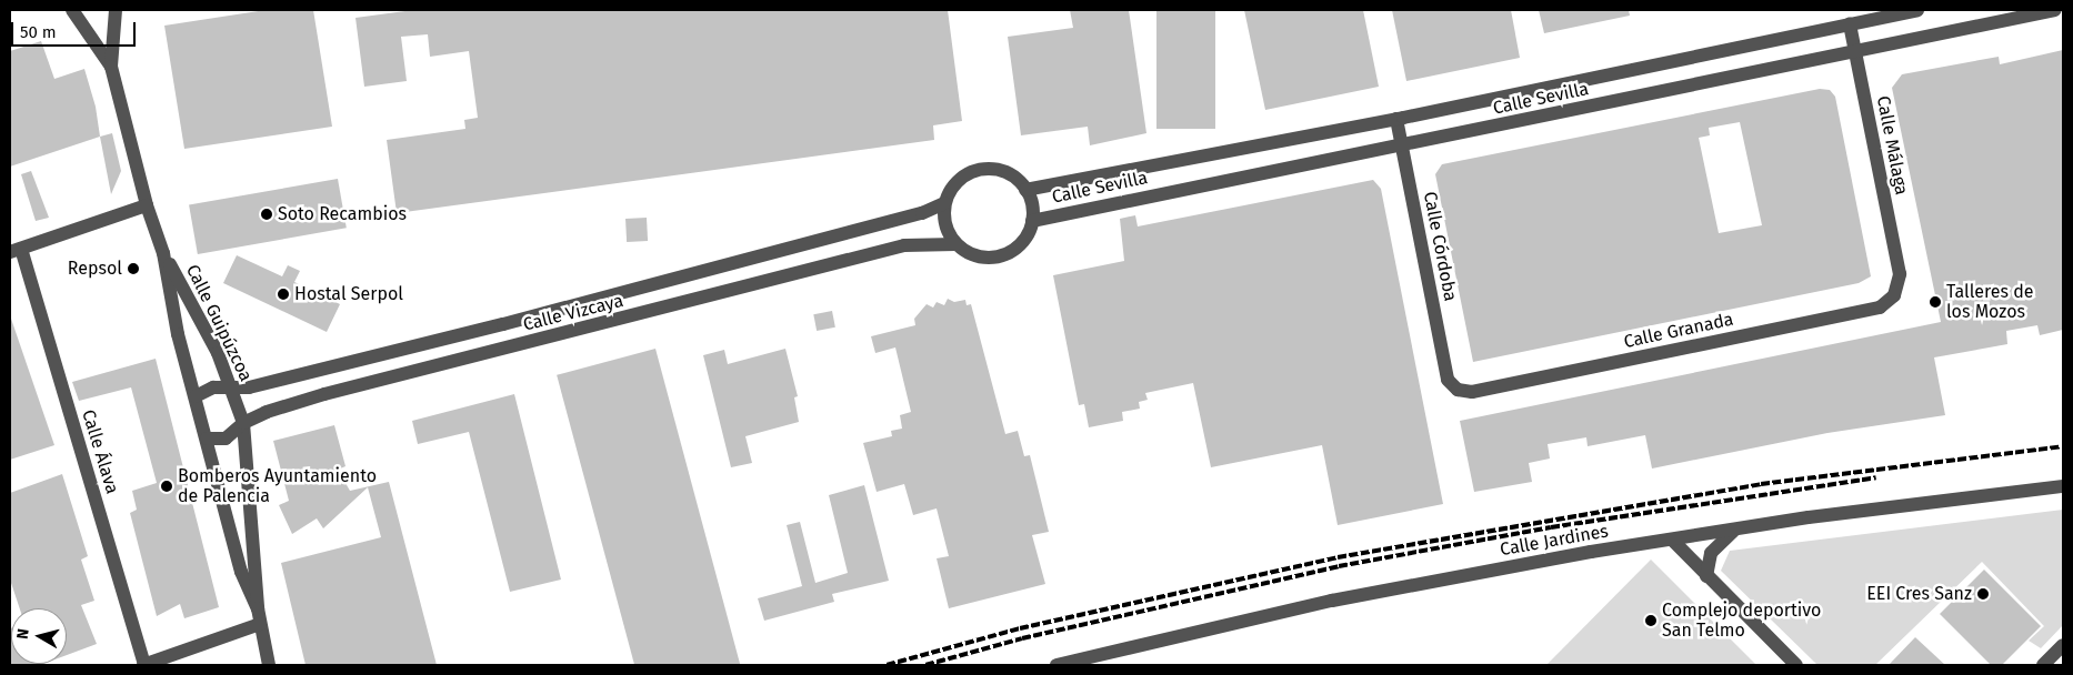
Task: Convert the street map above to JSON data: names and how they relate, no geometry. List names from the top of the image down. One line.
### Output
{"streets":{"street":["Calle Sevilla","Calle Málaga","Calle Córdoba","Calle Vizcaya","Calle Guipúzcoa","Calle Granada","Calle Álava","Calle Jardines"]},"crossings":[["Calle Sevilla","Calle Málaga"],["Calle Sevilla","Calle Córdoba"],["Calle Sevilla","Calle Vizcaya"],["Calle Málaga","Calle Granada"],["Calle Córdoba","Calle Granada"],["Calle Vizcaya","Calle Guipúzcoa"]],"places":["Soto Recambios","Repsol","Hostal Serpol","Talleres de los Mozos","Bomberos Ayuntamiento de Palencia","EEI Cres Sanz","Complejo deportivo San Telmo"],"scale_bar":"50 m","north":"left"}
